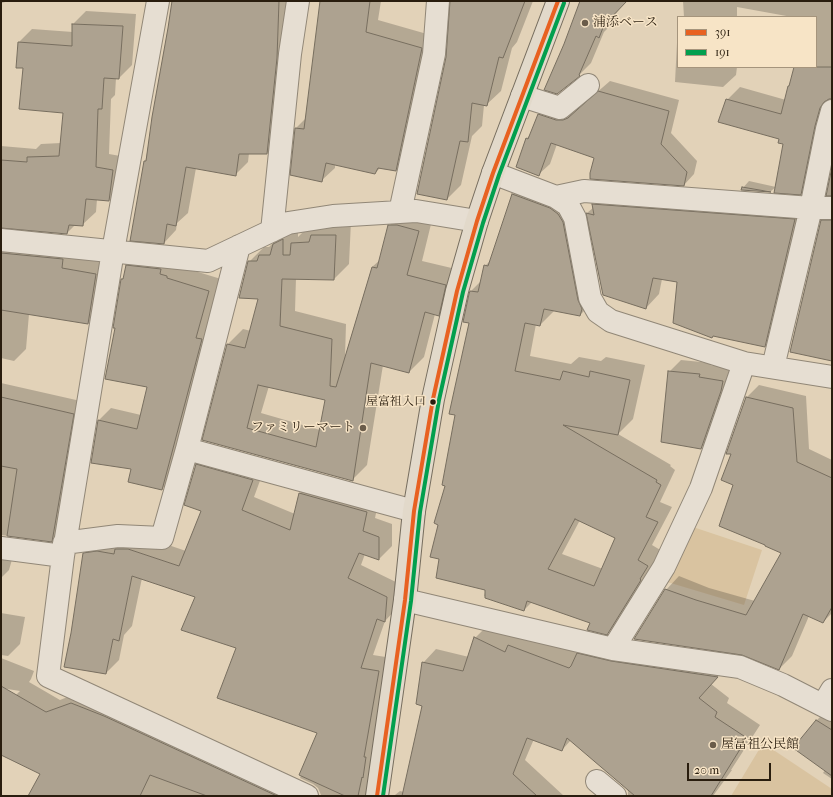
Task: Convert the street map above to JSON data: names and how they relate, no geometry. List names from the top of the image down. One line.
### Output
{"places":["浦添ベース","屋富祖入口","ファミリーマート","屋冨祖公民館"],"lines":["transit line 391","transit line 191"],"legend":["391","191"],"scale_bar":"20 m"}
